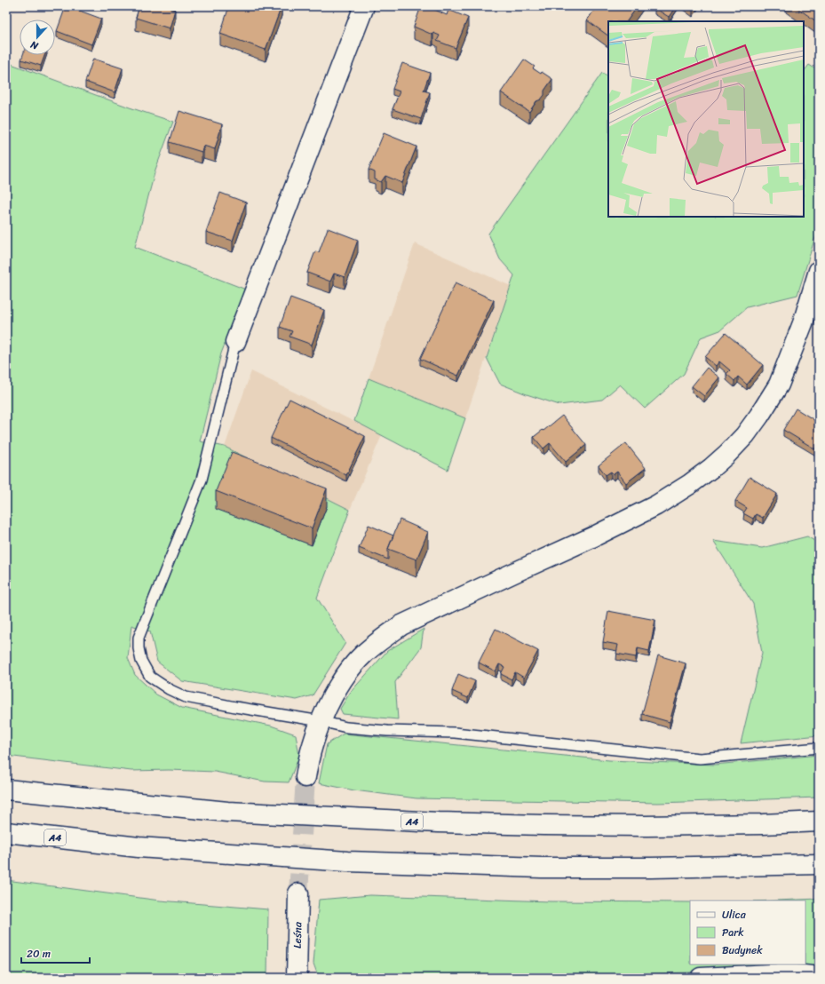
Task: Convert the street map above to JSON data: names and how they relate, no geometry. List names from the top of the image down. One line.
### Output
{"streets":{"main road":["A4","Leśna"]},"legend":["Ulica","Park","Budynek"],"scale_bar":"20 m","north":"bottom"}
